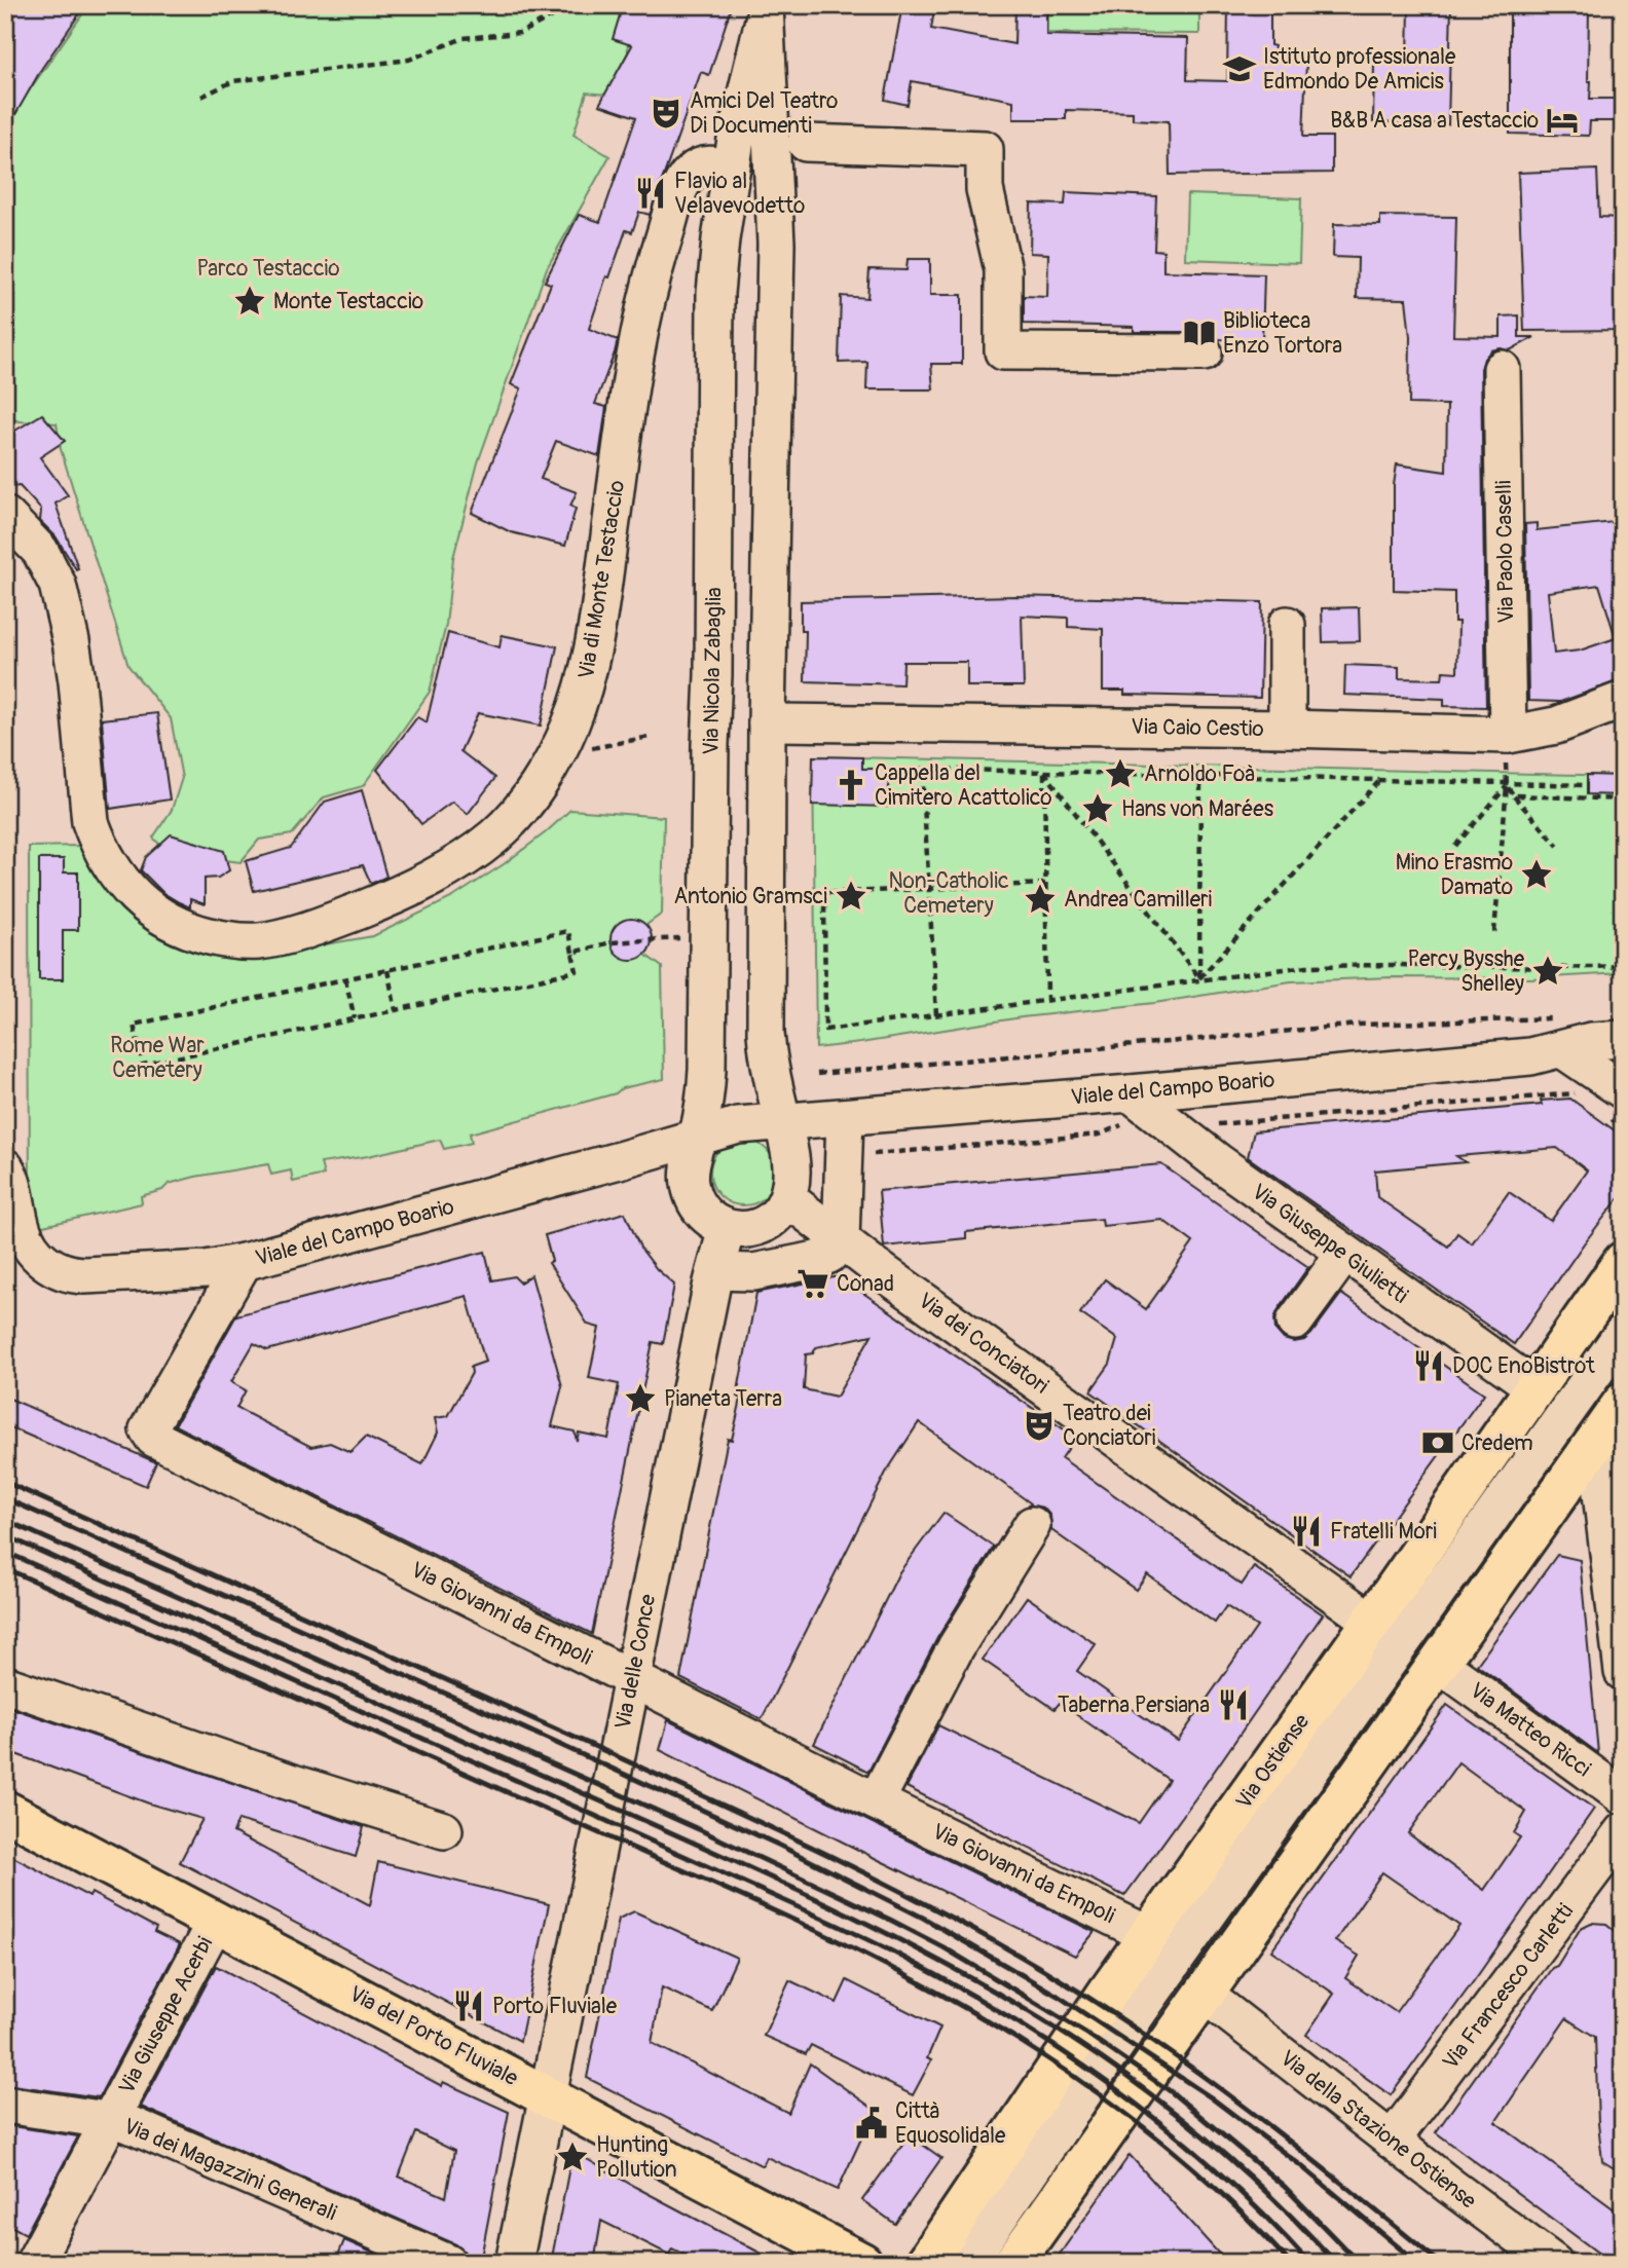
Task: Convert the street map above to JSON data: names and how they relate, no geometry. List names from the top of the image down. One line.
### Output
{"streets":{"main road":["Via Ostiense","Via del Porto Fluviale"],"street":["Via Paolo Caselli","Via di Monte Testaccio","Via Nicola Zabaglia","Via Caio Cestio","Viale del Campo Boario","Via Giuseppe Giulietti","Via dei Conciatori","Via Giovanni da Empoli","Via delle Conce","Via Matteo Ricci","Via Francesco Carletti","Via Giuseppe Acerbi","Via della Stazione Ostiense","Via dei Magazzini Generali"]},"crossings":[["Via Paolo Caselli","Via Caio Cestio"],["Via di Monte Testaccio","Via Nicola Zabaglia"],["Via Nicola Zabaglia","Via Caio Cestio"],["Via Nicola Zabaglia","Viale del Campo Boario"],["Via Nicola Zabaglia","Via dei Conciatori"],["Via Nicola Zabaglia","Via delle Conce"],["Viale del Campo Boario","Via Giuseppe Giulietti"],["Viale del Campo Boario","Via dei Conciatori"],["Viale del Campo Boario","Via Giovanni da Empoli"],["Viale del Campo Boario","Via delle Conce"],["Via Giuseppe Giulietti","Via Ostiense"],["Via dei Conciatori","Via delle Conce"],["Via dei Conciatori","Via Ostiense"],["Via Giovanni da Empoli","Via delle Conce"],["Via Giovanni da Empoli","Via Ostiense"],["Via delle Conce","Via del Porto Fluviale"],["Via Francesco Carletti","Via della Stazione Ostiense"],["Via Giuseppe Acerbi","Via del Porto Fluviale"],["Via Giuseppe Acerbi","Via dei Magazzini Generali"]],"parks":["Parco Testaccio","Non-Catholic Cemetery","Rome War Cemetery"],"places":{"school or university":["Istituto professionale Edmondo De Amicis"],"theatre":["Amici Del Teatro Di Documenti","Teatro dei Conciatori"],"hotel":["B&B A casa a Testaccio"],"restaurant":["Flavio al Velavevodetto","DOC EnoBistrot","Fratelli Mori","Taberna Persiana","Porto Fluviale"],"place":["Monte Testaccio","Arnoldo Foà","Hans von Marées","Mino Erasmo Damato","Antonio Gramsci","Andrea Camilleri","Percy Bysshe Shelley","Pianeta Terra","Hunting Pollution"],"library":["Biblioteca Enzo Tortora"],"church":["Cappella del Cimitero Acattolico"],"supermarket":["Conad"],"bank":["Credem"],"public building":["Città Equosolidale"]}}
